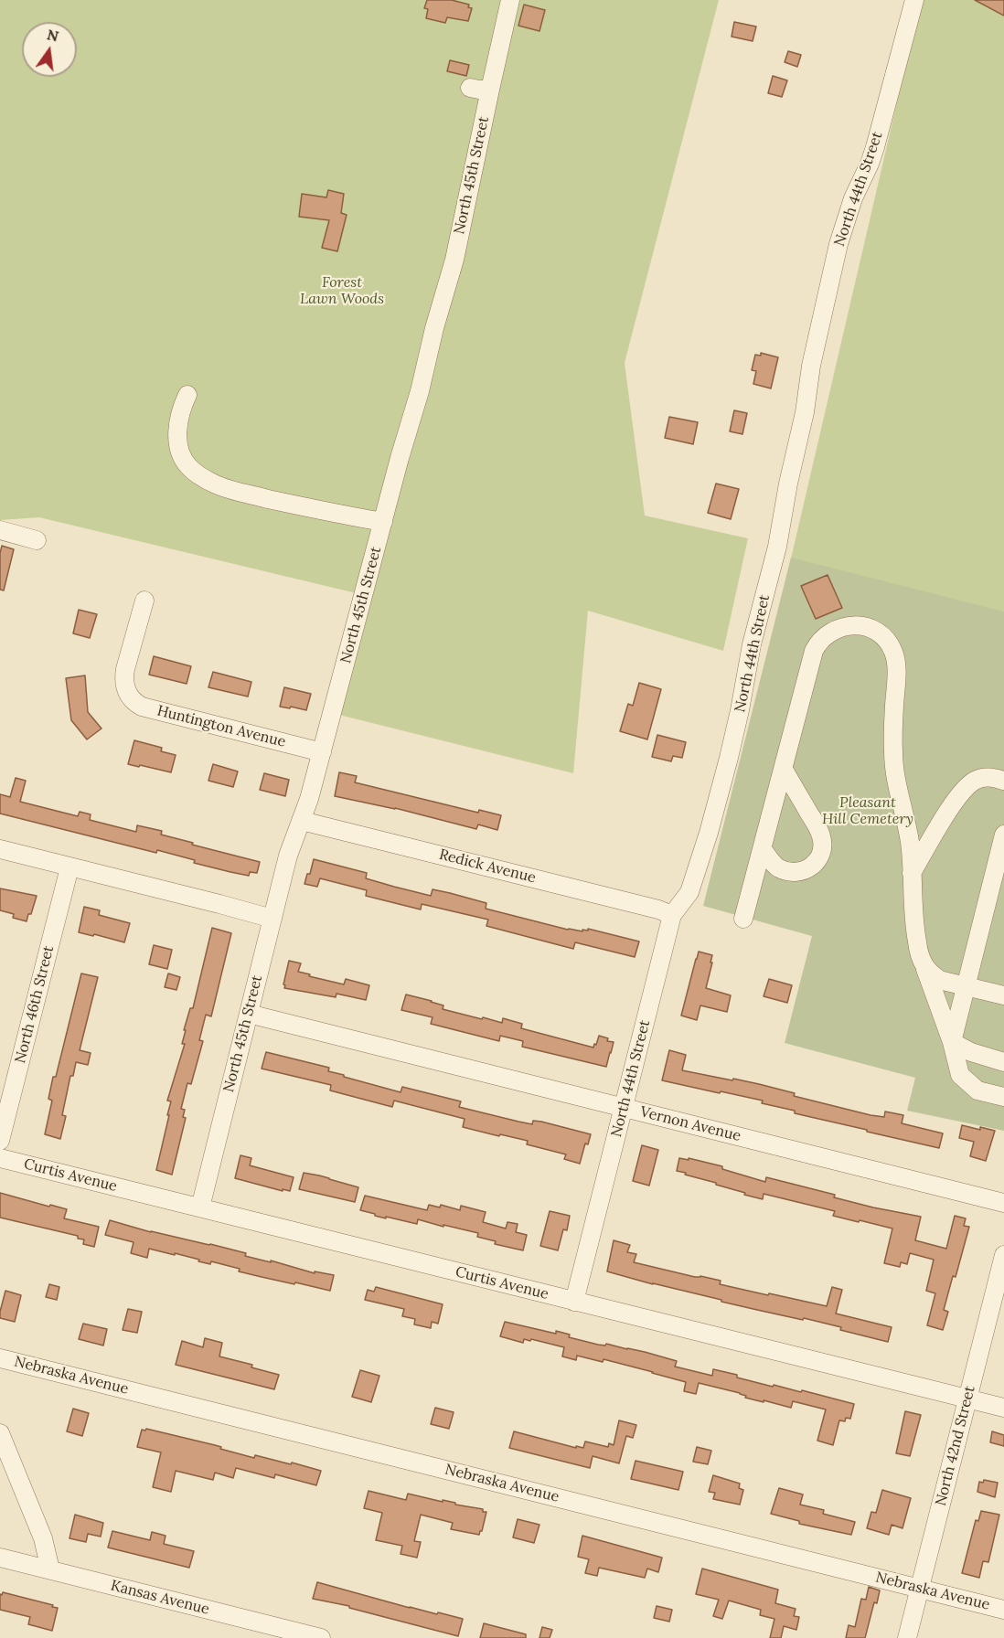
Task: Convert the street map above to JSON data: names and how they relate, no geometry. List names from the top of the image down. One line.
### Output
{"streets":{"street":["North 45th Street","North 44th Street","Huntington Avenue","Redick Avenue","North 46th Street","Vernon Avenue","Curtis Avenue","Nebraska Avenue","North 42nd Street","Kansas Avenue"]},"crossings":[["North 45th Street","Huntington Avenue"],["North 45th Street","Redick Avenue"],["North 45th Street","Vernon Avenue"],["North 45th Street","Curtis Avenue"],["North 44th Street","Redick Avenue"],["North 44th Street","Vernon Avenue"],["North 44th Street","Curtis Avenue"],["Curtis Avenue","North 42nd Street"],["Nebraska Avenue","North 42nd Street"]],"parks":["Forest Lawn Woods","Pleasant Hill Cemetery"],"north":"top"}
